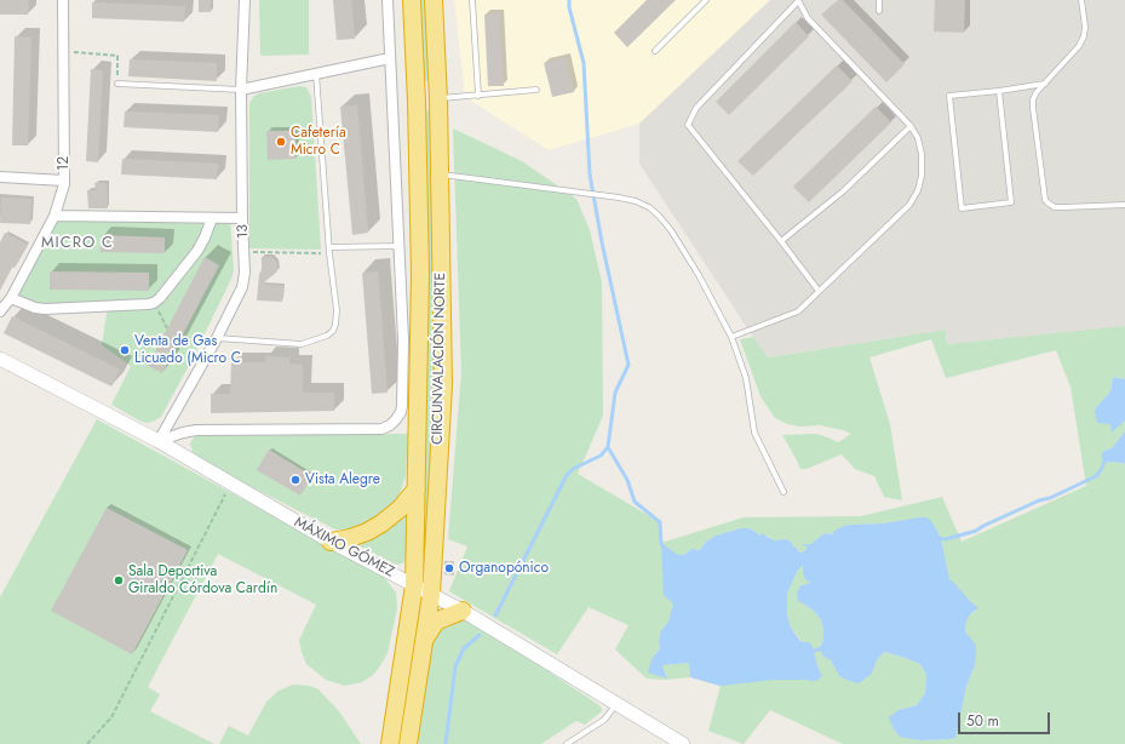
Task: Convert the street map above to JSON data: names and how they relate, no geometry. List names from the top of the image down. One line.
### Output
{"streets":{"highway":["CIRCUNVALACIÓN NORTE"],"main road":["MÁXIMO GÓMEZ"],"street":["12","13"]},"crossings":[["13","MÁXIMO GÓMEZ"],["CIRCUNVALACIÓN NORTE","MÁXIMO GÓMEZ"]],"districts":["MICRO C"],"places":["Cafetería Micro C","Venta de Gas Licuado (Micro C","Vista Alegre","Organopónico","Sala Deportiva Giraldo Córdova Cardín"],"scale_bar":"50 m"}
